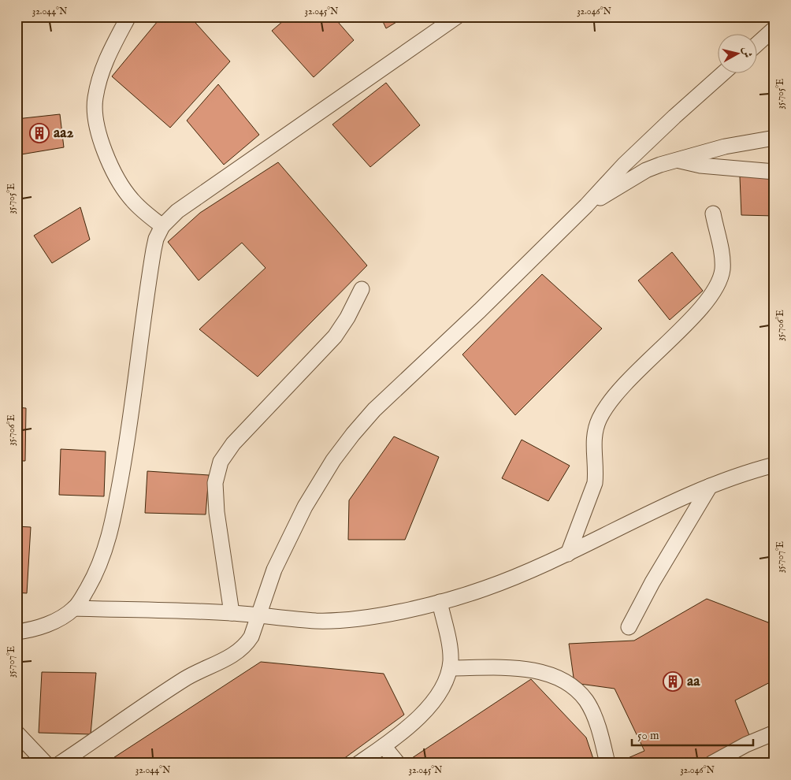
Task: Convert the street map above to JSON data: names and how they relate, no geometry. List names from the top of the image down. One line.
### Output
{"places":{"building":["aa2","aa"]},"scale_bar":"50 m","north":"right","coordinates":["32.044°N","32.045°N","32.046°N","35.705°E","35.706°E","35.707°E"]}
